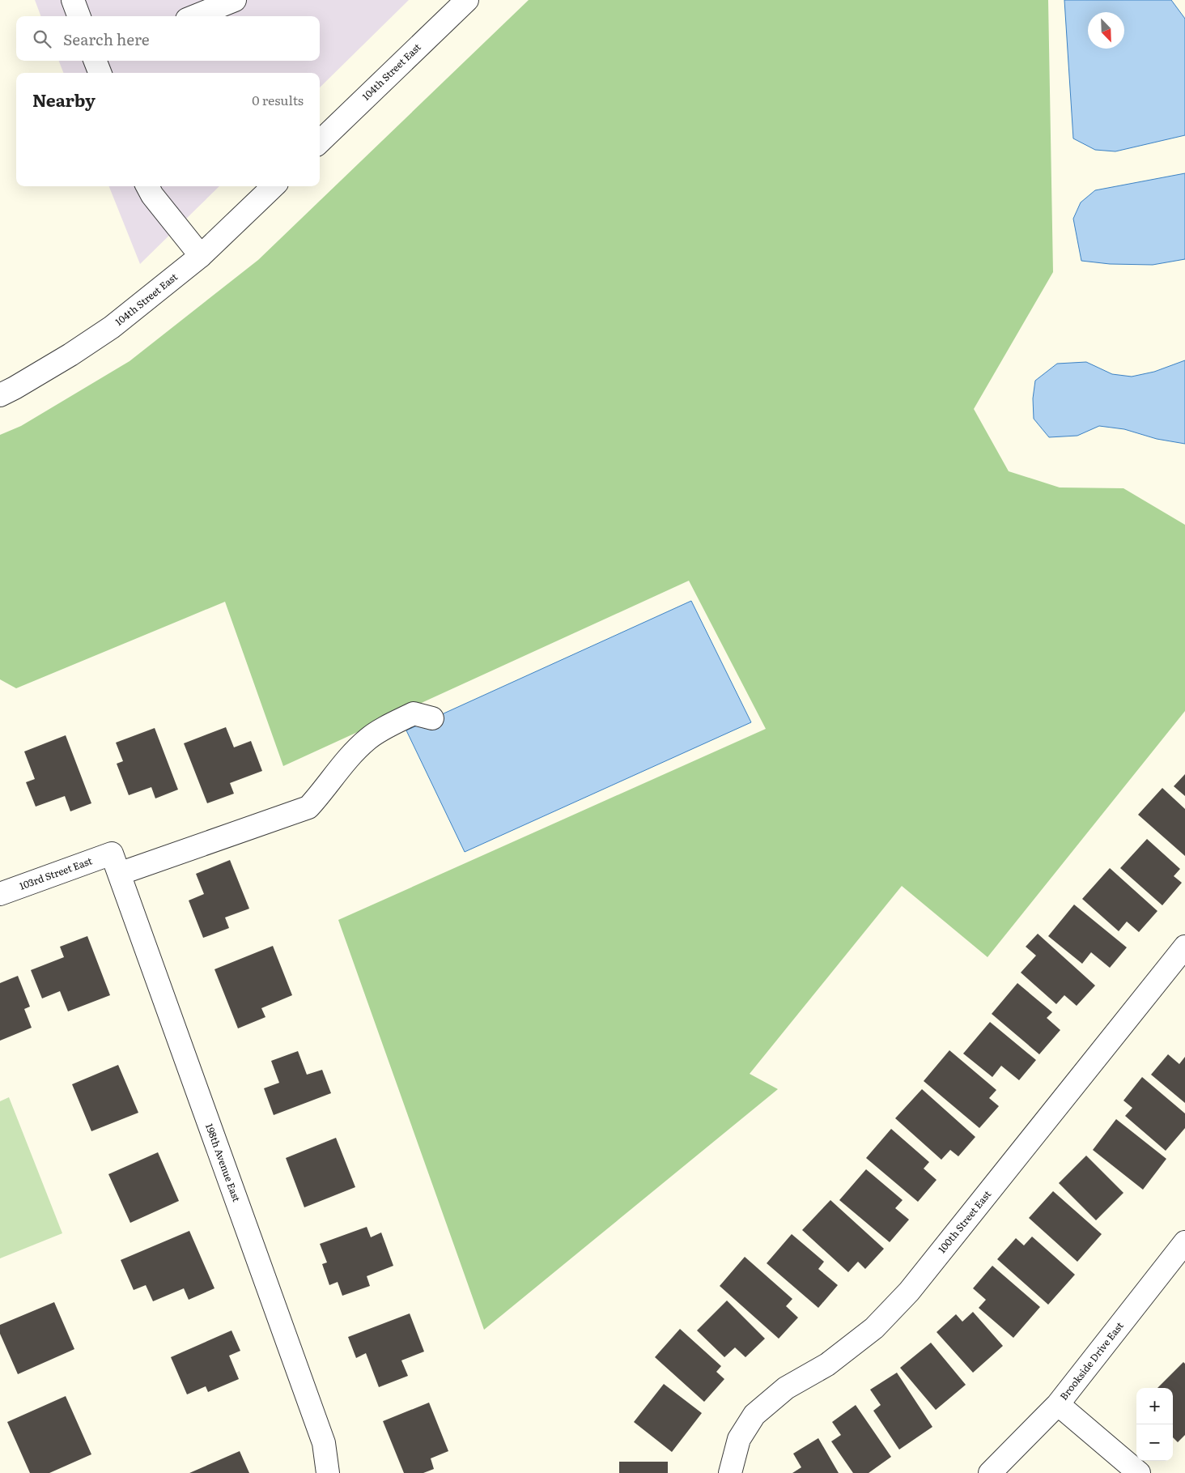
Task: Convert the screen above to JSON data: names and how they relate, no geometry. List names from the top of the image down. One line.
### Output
{"streets":{"street":["104th Street East","103rd Street East","198th Avenue East","100th Street East","Brookside Drive East"]},"crossings":[["103rd Street East","198th Avenue East"]],"north":"bottom right","page":{"search":"Search here","heading":["Nearby","0 results"],"map_buttons":["+","−"]}}
